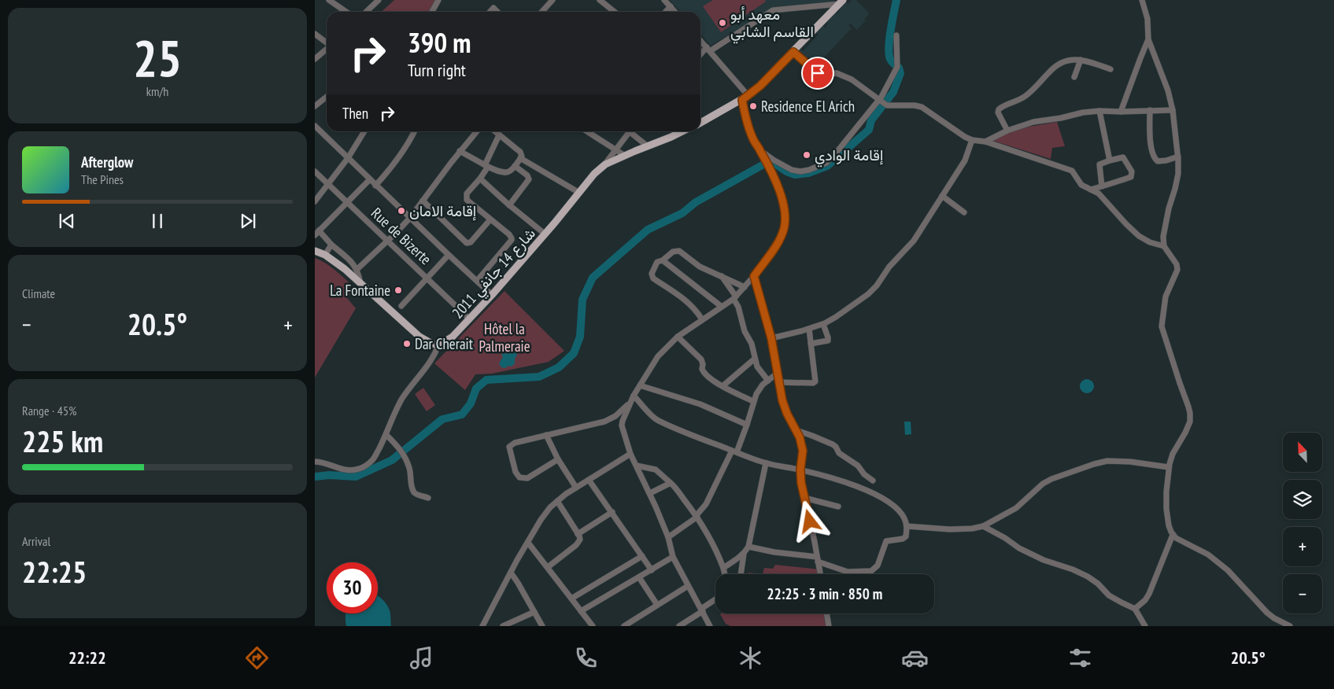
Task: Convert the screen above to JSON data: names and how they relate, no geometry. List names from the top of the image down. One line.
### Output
{"streets":{"main road":["شارع 14 جانفي 2011"],"street":["Rue de Bizerte"]},"crossings":[["Rue de Bizerte","شارع 14 جانفي 2011"]],"parks":["Hôtel la Palmeraie"],"places":["معهد أبو القاسم الشابي","Residence El Arich","إقامة الوادي","إقامة الامان","La Fontaine","Dar Cherait"],"north":"top left","page":{"tile":[["25","km/h"],"Climate",["Range · 45%","225 km"],["Arrival","22:25"]],"turn":["390 m","Turn right"],"then":"Then","song":["Afterglow","The Pines"],"heat":["−","20.5°","+"],"map_buttons":["+","−"],"limit":"30","trip":"22:25 · 3 min · 850 m","tabs":["22:22","20.5°"]}}
